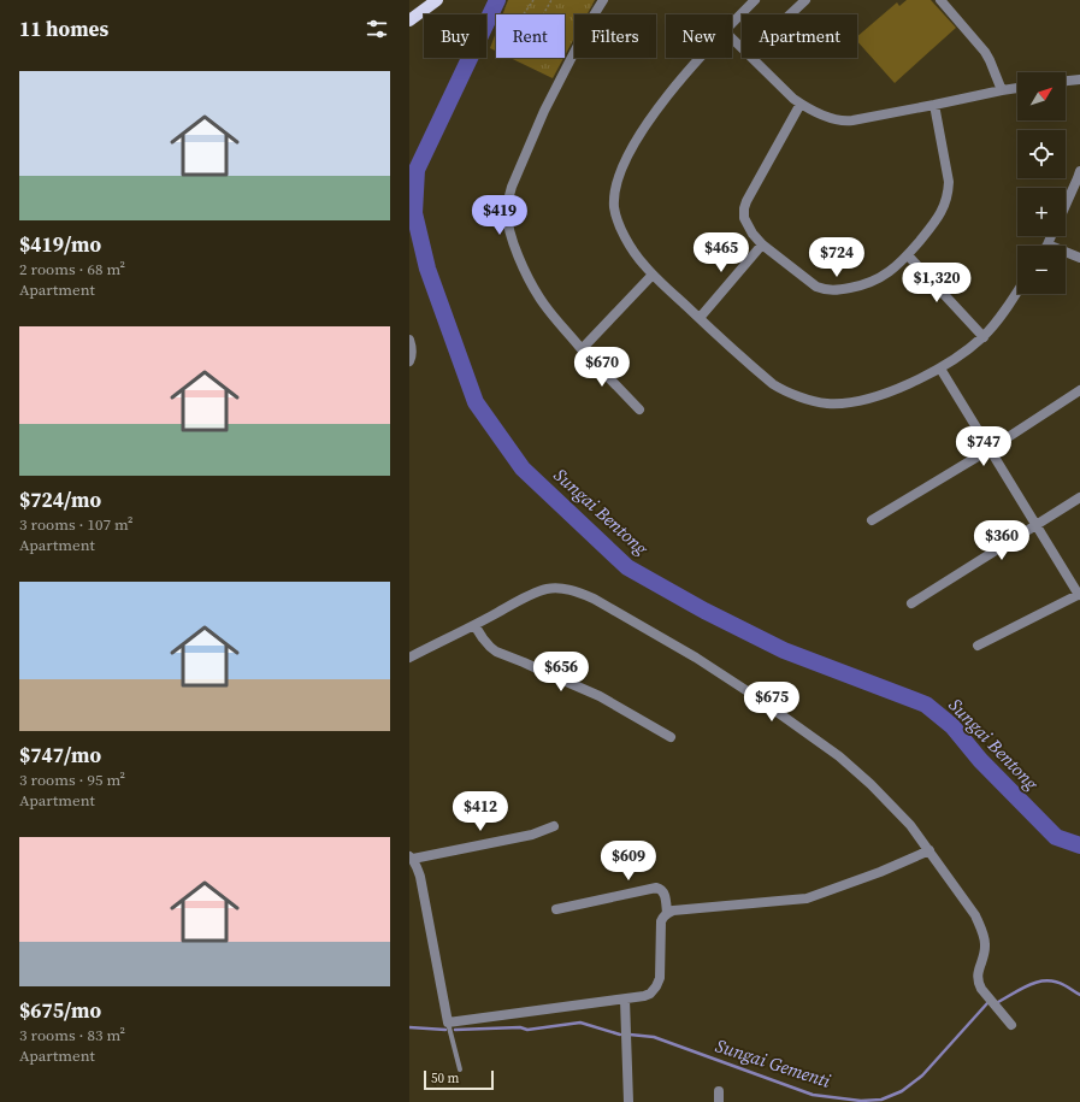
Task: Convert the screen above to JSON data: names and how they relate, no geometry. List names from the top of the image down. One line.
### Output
{"water":["Sungai Bentong","Sungai Gementi"],"scale_bar":"50 m","north":"top right","page":{"heading":"11 homes","chip":["Buy","Rent","Filters","New","Apartment"],"list":[{"name":"$419/mo","note":"2 rooms · 68 m² · Apartment"},{"name":"$724/mo","note":"3 rooms · 107 m² · Apartment"},{"name":"$747/mo","note":"3 rooms · 95 m² · Apartment"},{"name":"$675/mo","note":"3 rooms · 83 m² · Apartment"}],"map_buttons":["+","−"],"price":["$419","$465","$724","$1,320","$670","$747","$360","$656","$675","$412","$609"],"scale":"50 m"}}
